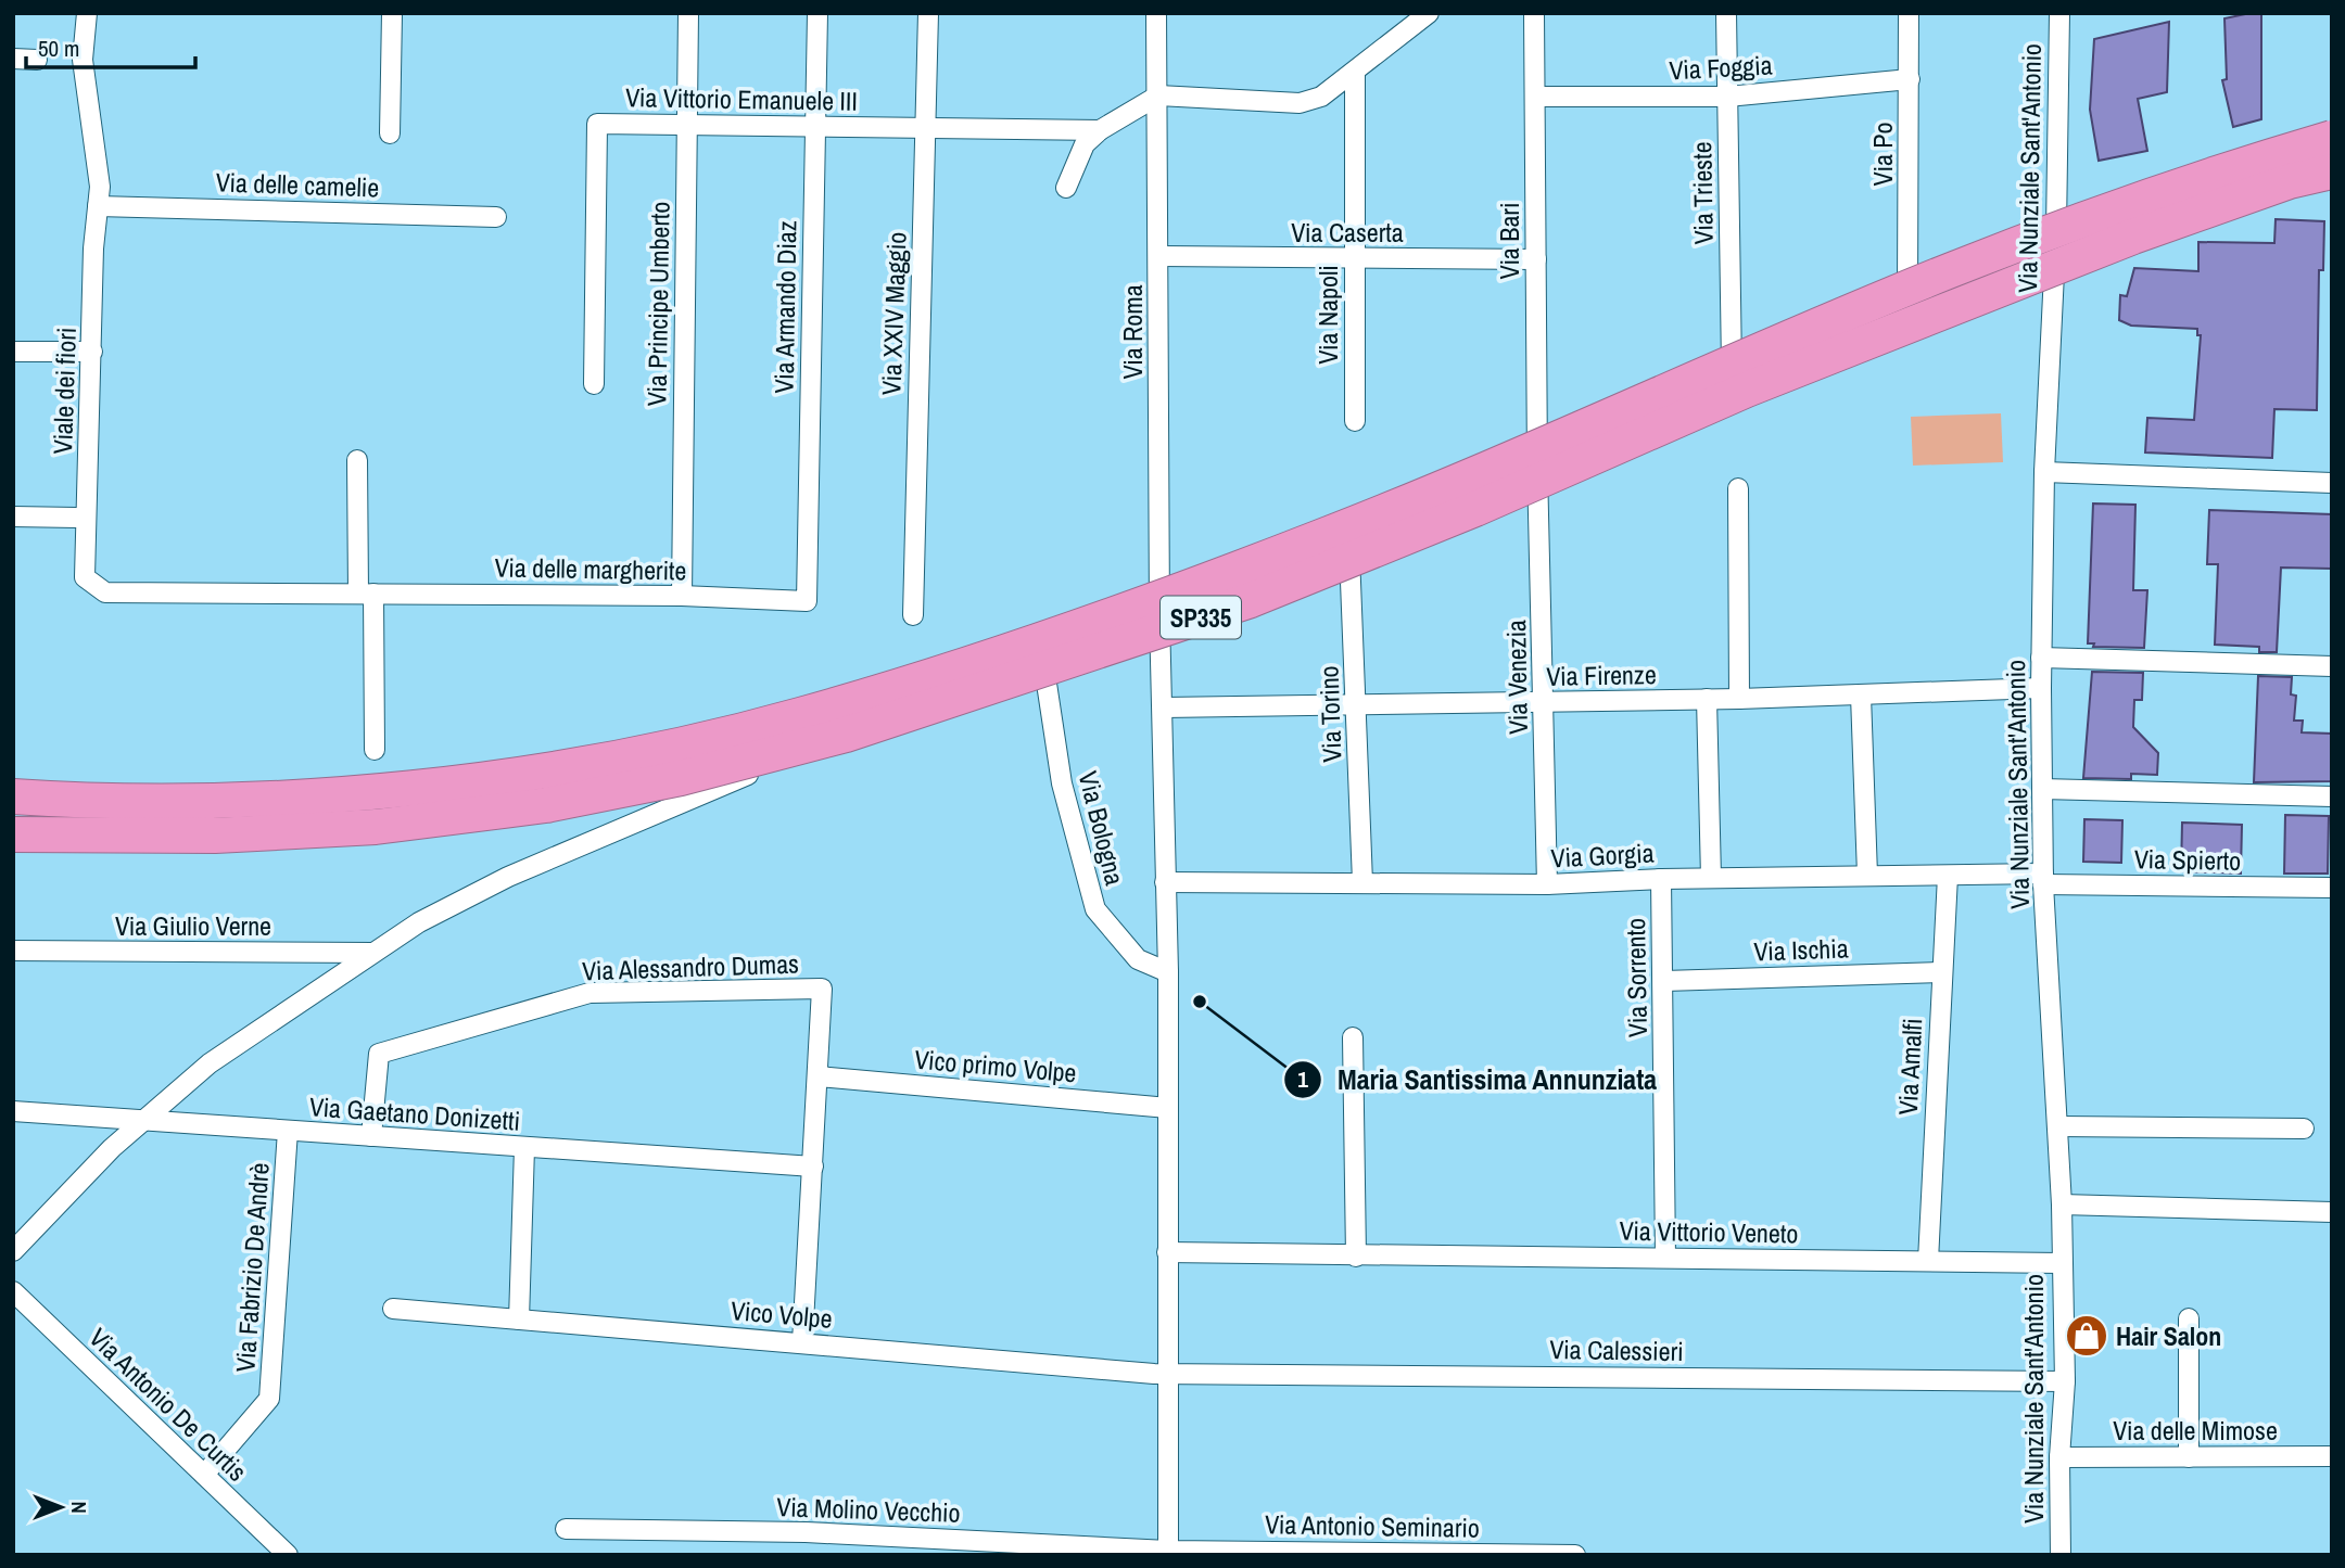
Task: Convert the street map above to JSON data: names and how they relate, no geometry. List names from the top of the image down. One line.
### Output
{"streets":{"highway":["SP335"],"street":["Via Foggia","Via Vittorio Emanuele III","Via Po","Via Nunziale Sant'Antonio","Via delle camelie","Via Trieste","Via Caserta","Via Bari","Via Principe Umberto","Via Armando Diaz","Via XXIV Maggio","Via Napoli","Via Roma","Viale dei fiori","Via delle margherite","Via Firenze","Via Venezia","Via Torino","Via Bologna","Via Gorgia","Via Spierto","Via Giulio Verne","Via Ischia","Via Alessandro Dumas","Via Sorrento","Vico primo Volpe","Via Amalfi","Via Gaetano Donizetti","Via Vittorio Veneto","Via Fabrizio De Andrè","Vico Volpe","Via Calessieri","Via Antonio De Curtis","Via delle Mimose","Via Molino Vecchio","Via Antonio Seminario"]},"crossings":[["Via Foggia","Via Po"],["Via Foggia","Via Trieste"],["Via Foggia","Via Bari"],["Via Vittorio Emanuele III","Via Principe Umberto"],["Via Vittorio Emanuele III","Via Armando Diaz"],["Via Vittorio Emanuele III","Via XXIV Maggio"],["Via Nunziale Sant'Antonio","Via Firenze"],["Via Nunziale Sant'Antonio","Via Gorgia"],["Via Nunziale Sant'Antonio","Via Spierto"],["Via Nunziale Sant'Antonio","Via Vittorio Veneto"],["Via Nunziale Sant'Antonio","Via Calessieri"],["Via Nunziale Sant'Antonio","Via delle Mimose"],["Via delle camelie","Viale dei fiori"],["Via Caserta","Via Bari"],["Via Caserta","Via Napoli"],["Via Caserta","Via Roma"],["Via Bari","Via Venezia"],["Via Principe Umberto","Via delle margherite"],["Via Armando Diaz","Via delle margherite"],["Via Roma","Via Firenze"],["Via Roma","Via Bologna"],["Via Roma","Via Gorgia"],["Via Roma","Vico primo Volpe"],["Via Roma","Via Vittorio Veneto"],["Via Roma","Vico Volpe"],["Via Roma","Via Calessieri"],["Via Roma","Via Molino Vecchio"],["Via Roma","Via Antonio Seminario"],["Viale dei fiori","Via delle margherite"],["Via Firenze","Via Venezia"],["Via Firenze","Via Torino"],["Via Venezia","Via Gorgia"],["Via Torino","Via Gorgia"],["Via Gorgia","Via Spierto"],["Via Gorgia","Via Sorrento"],["Via Gorgia","Via Amalfi"],["Via Ischia","Via Sorrento"],["Via Ischia","Via Amalfi"],["Via Alessandro Dumas","Vico primo Volpe"],["Via Alessandro Dumas","Via Gaetano Donizetti"],["Via Sorrento","Via Vittorio Veneto"],["Via Amalfi","Via Vittorio Veneto"],["Via Gaetano Donizetti","Via Fabrizio De Andrè"],["Via Fabrizio De Andrè","Via Antonio De Curtis"],["Vico Volpe","Via Calessieri"],["Via Molino Vecchio","Via Antonio Seminario"]],"places":{"other":["Maria Santissima Annunziata"],"shop":["Hair Salon"]},"scale_bar":"50 m","north":"right"}
